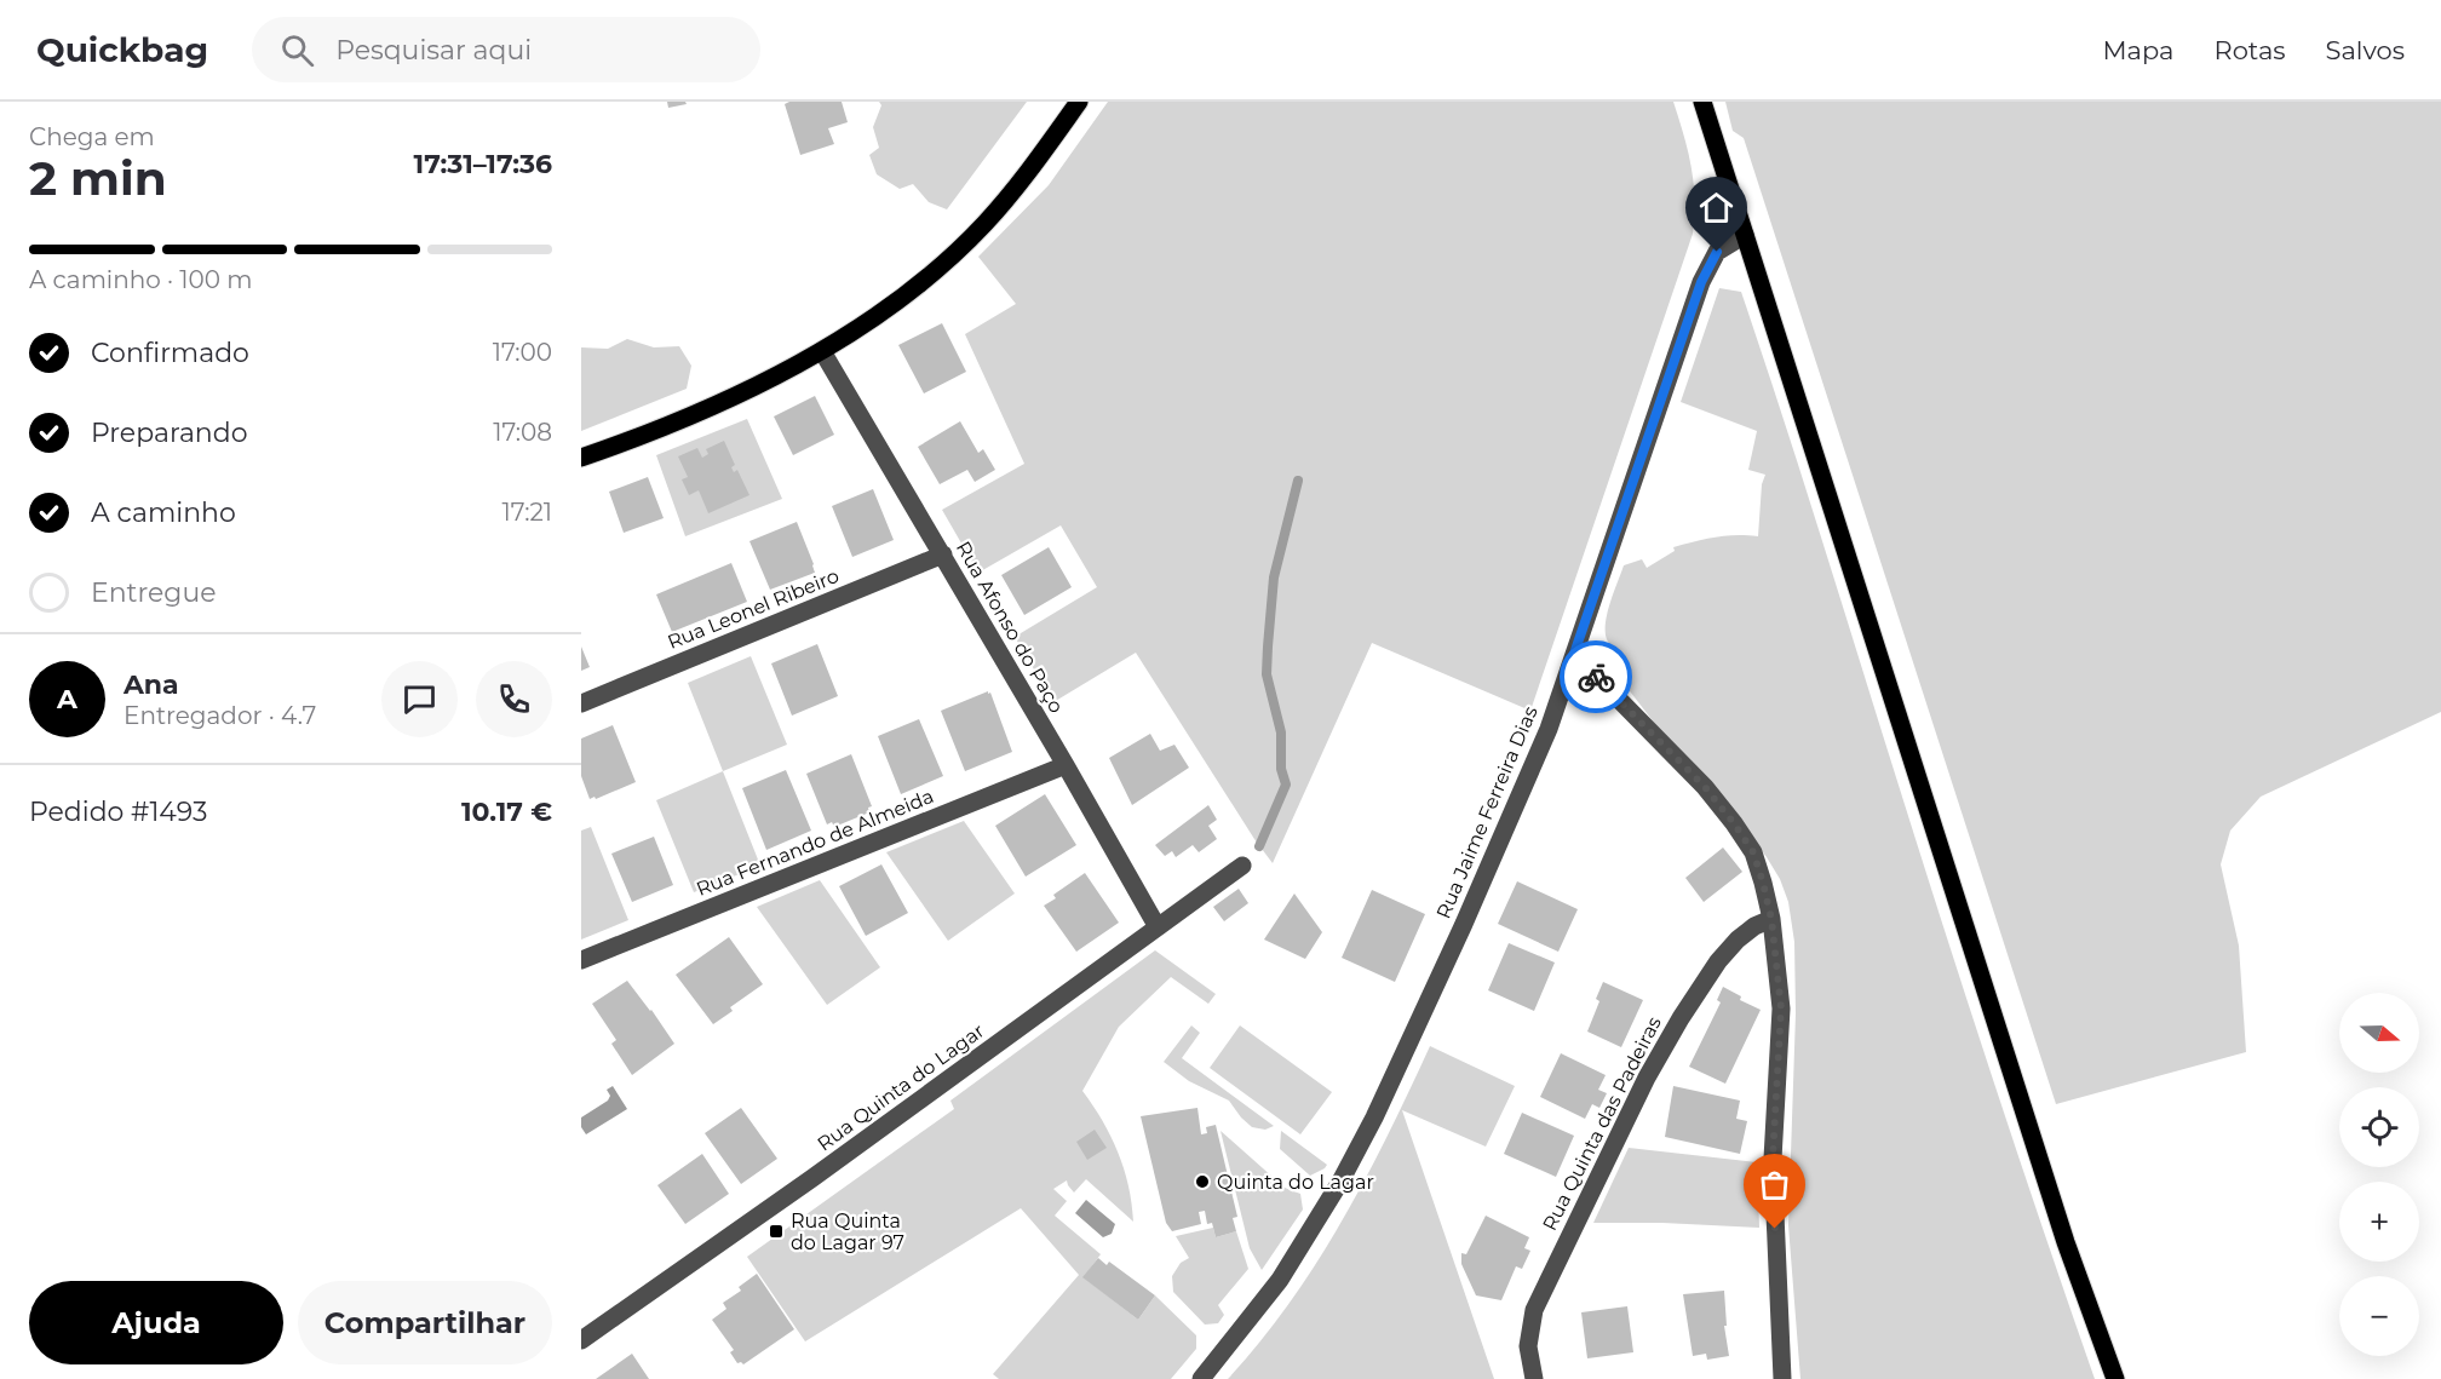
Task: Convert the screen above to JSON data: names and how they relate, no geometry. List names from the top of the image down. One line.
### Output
{"streets":{"street":["Rua Leonel Ribeiro","Rua Afonso do Paço","Rua Jaime Ferreira Dias","Rua Fernando de Almeida","Rua Quinta do Lagar","Rua Quinta das Padeiras"]},"crossings":[["Rua Leonel Ribeiro","Rua Afonso do Paço"],["Rua Afonso do Paço","Rua Fernando de Almeida"],["Rua Afonso do Paço","Rua Quinta do Lagar"]],"places":{"other":["Quinta do Lagar"],"transit":["Rua Quinta do Lagar 97"]},"north":"right","page":{"header":"Quickbag","search":"Pesquisar aqui","nav":["Mapa","Rotas","Salvos"],"heading":["2 min","Chega em","17:31–17:36"],"panel":["Ana","Entregador · 4.7","Pedido #1493","10.17 €"],"bar":"A caminho · 100 m","list":[["Confirmado","17:00"],["Preparando","17:08"],["A caminho","17:21"],"Entregue"],"round":"A","map_buttons":["+","−"],"buttons":["Ajuda","Compartilhar"]}}
